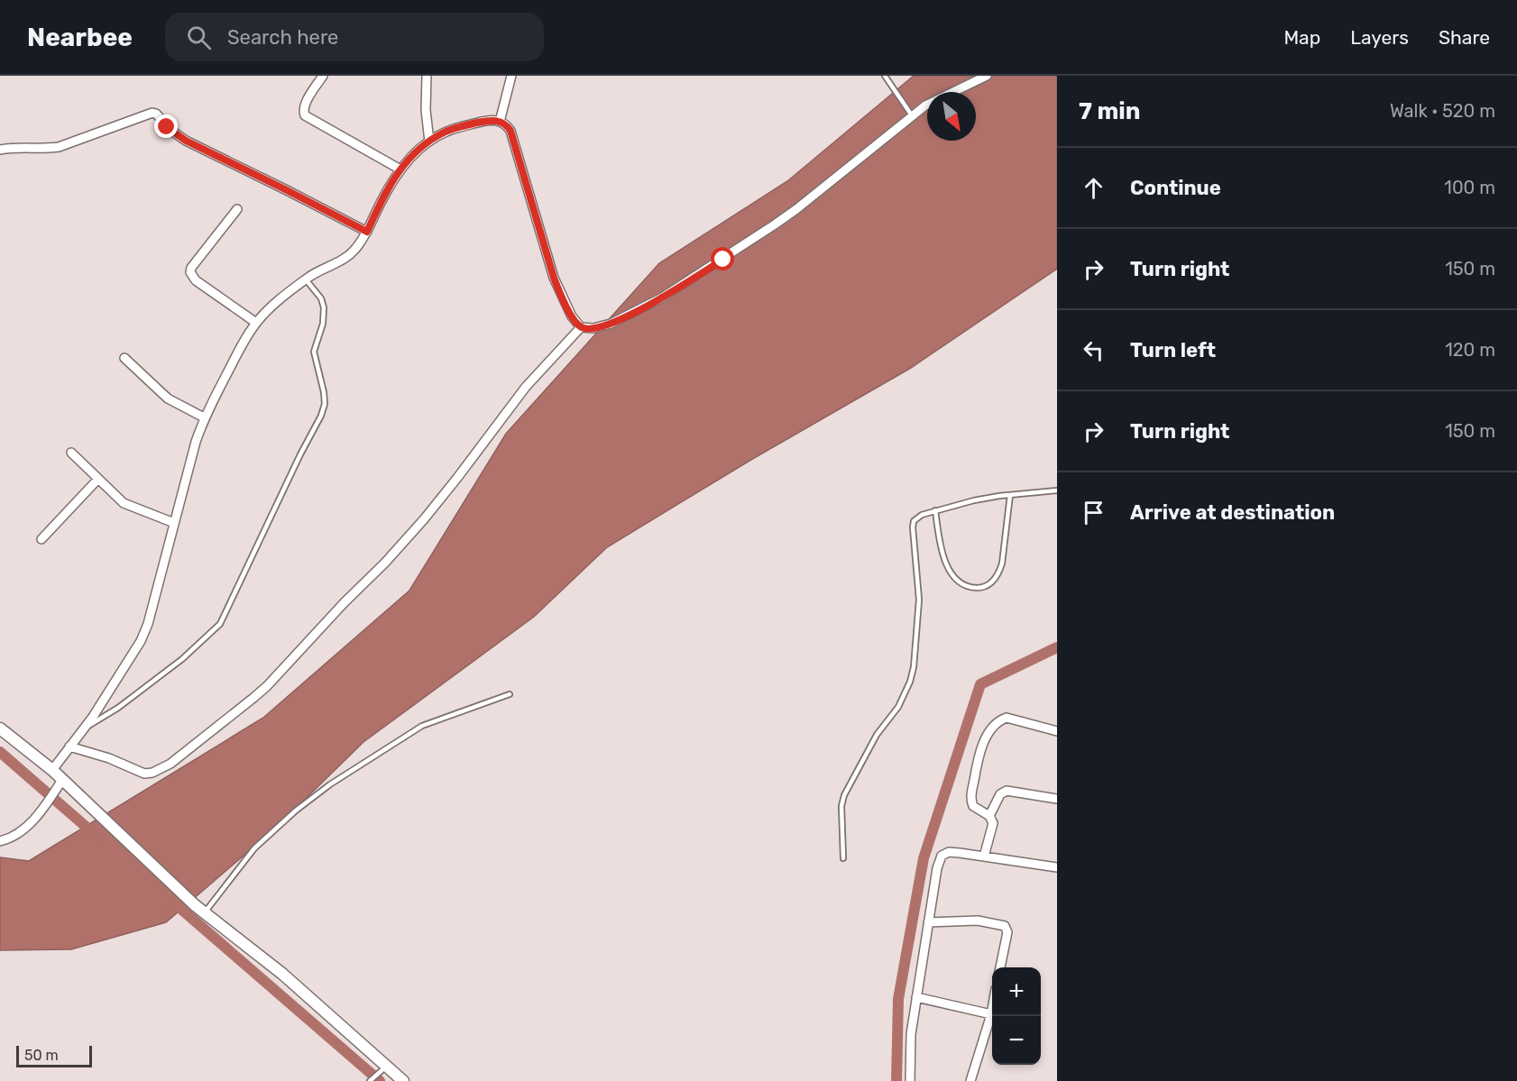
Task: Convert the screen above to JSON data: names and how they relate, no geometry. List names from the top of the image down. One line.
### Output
{"scale_bar":"50 m","north":"bottom right","page":{"header":"Nearbee","search":"Search here","nav":["Map","Layers","Share"],"heading":["7 min","Walk · 520 m"],"list":[["Continue","100 m"],["Turn right","150 m"],["Turn left","120 m"],["Turn right","150 m"],"Arrive at destination"],"map_buttons":["+","−"],"scale":"50 m"}}
